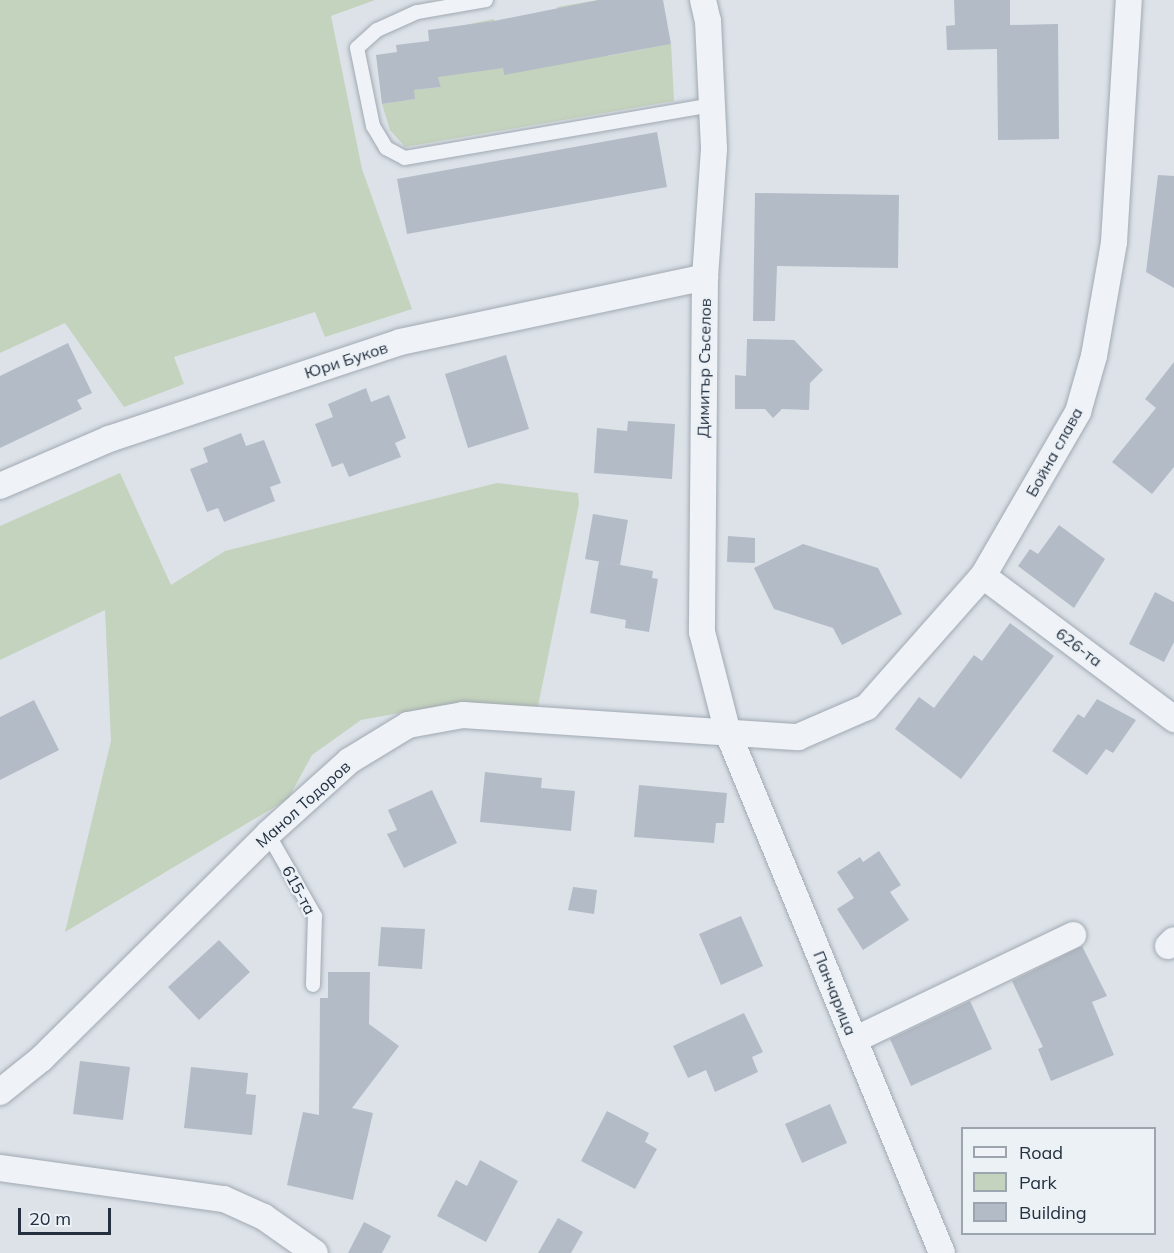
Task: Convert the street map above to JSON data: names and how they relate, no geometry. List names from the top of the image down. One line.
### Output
{"streets":{"street":["Юри Буков","Димитър Съселов","Бойна слава","626-та","Манол Тодоров","Панчарица"],"lane":["615-та"]},"crossings":[["Юри Буков","Димитър Съселов"],["Димитър Съселов","Бойна слава"],["Димитър Съселов","Манол Тодоров"],["Димитър Съселов","Панчарица"],["Бойна слава","626-та"],["Бойна слава","Манол Тодоров"],["Бойна слава","Панчарица"],["Манол Тодоров","615-та"],["Манол Тодоров","Панчарица"]],"legend":["Road","Park","Building"],"scale_bar":"20 m"}
